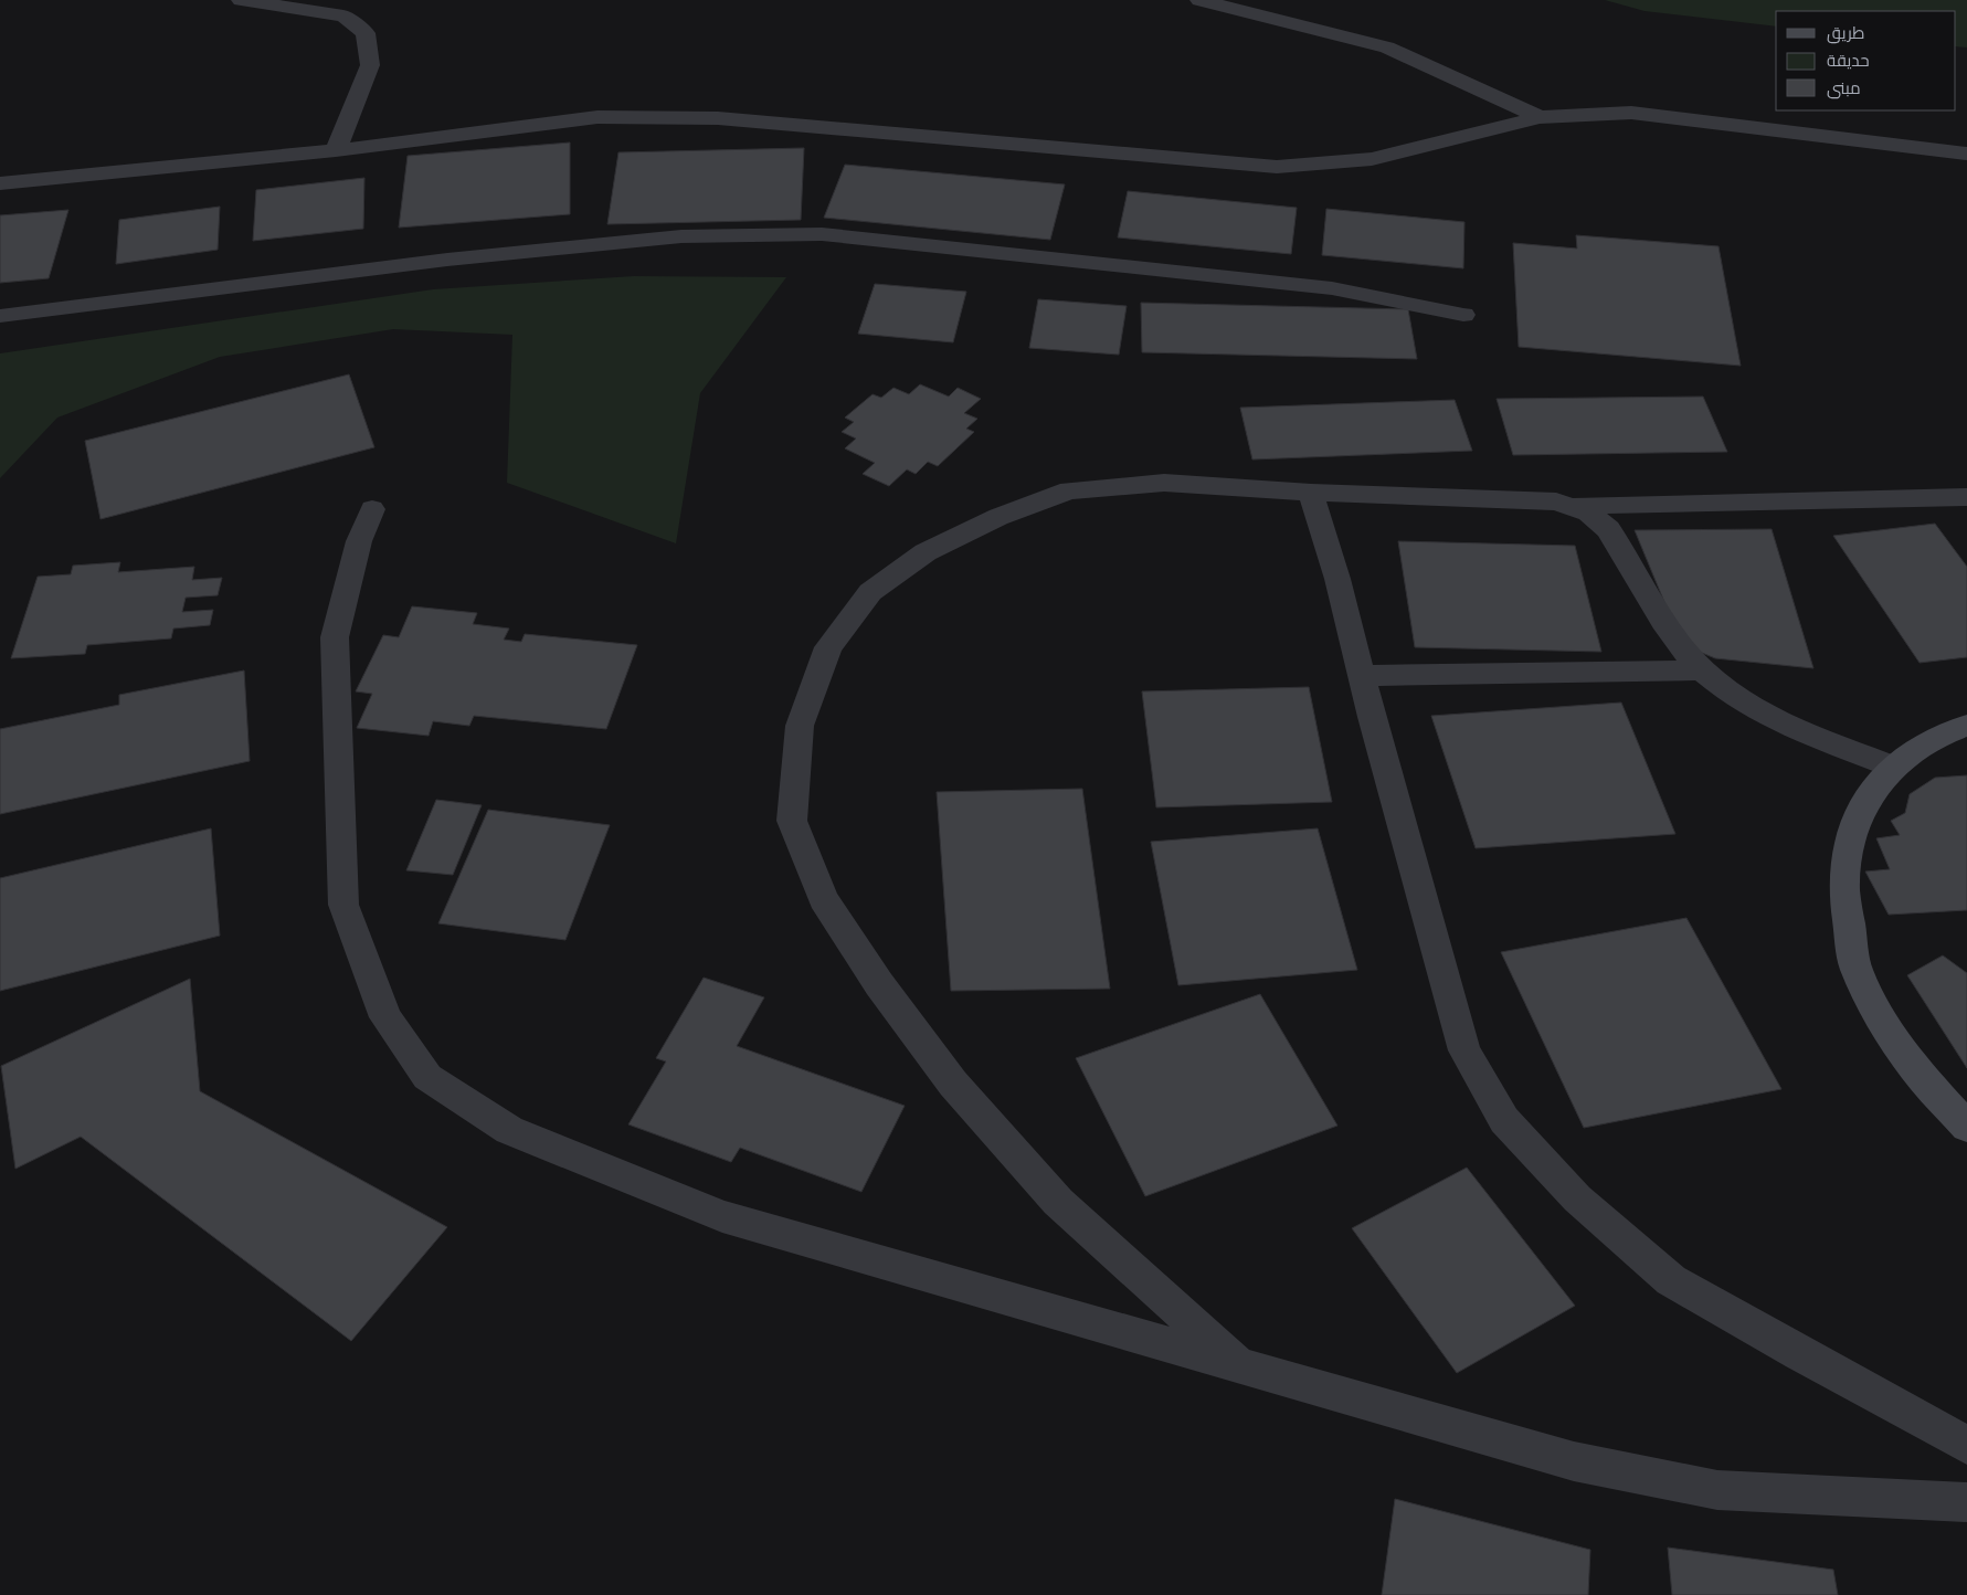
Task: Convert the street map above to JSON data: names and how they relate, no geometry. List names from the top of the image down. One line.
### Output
{"legend":["طريق","حديقة","مبنى"]}
